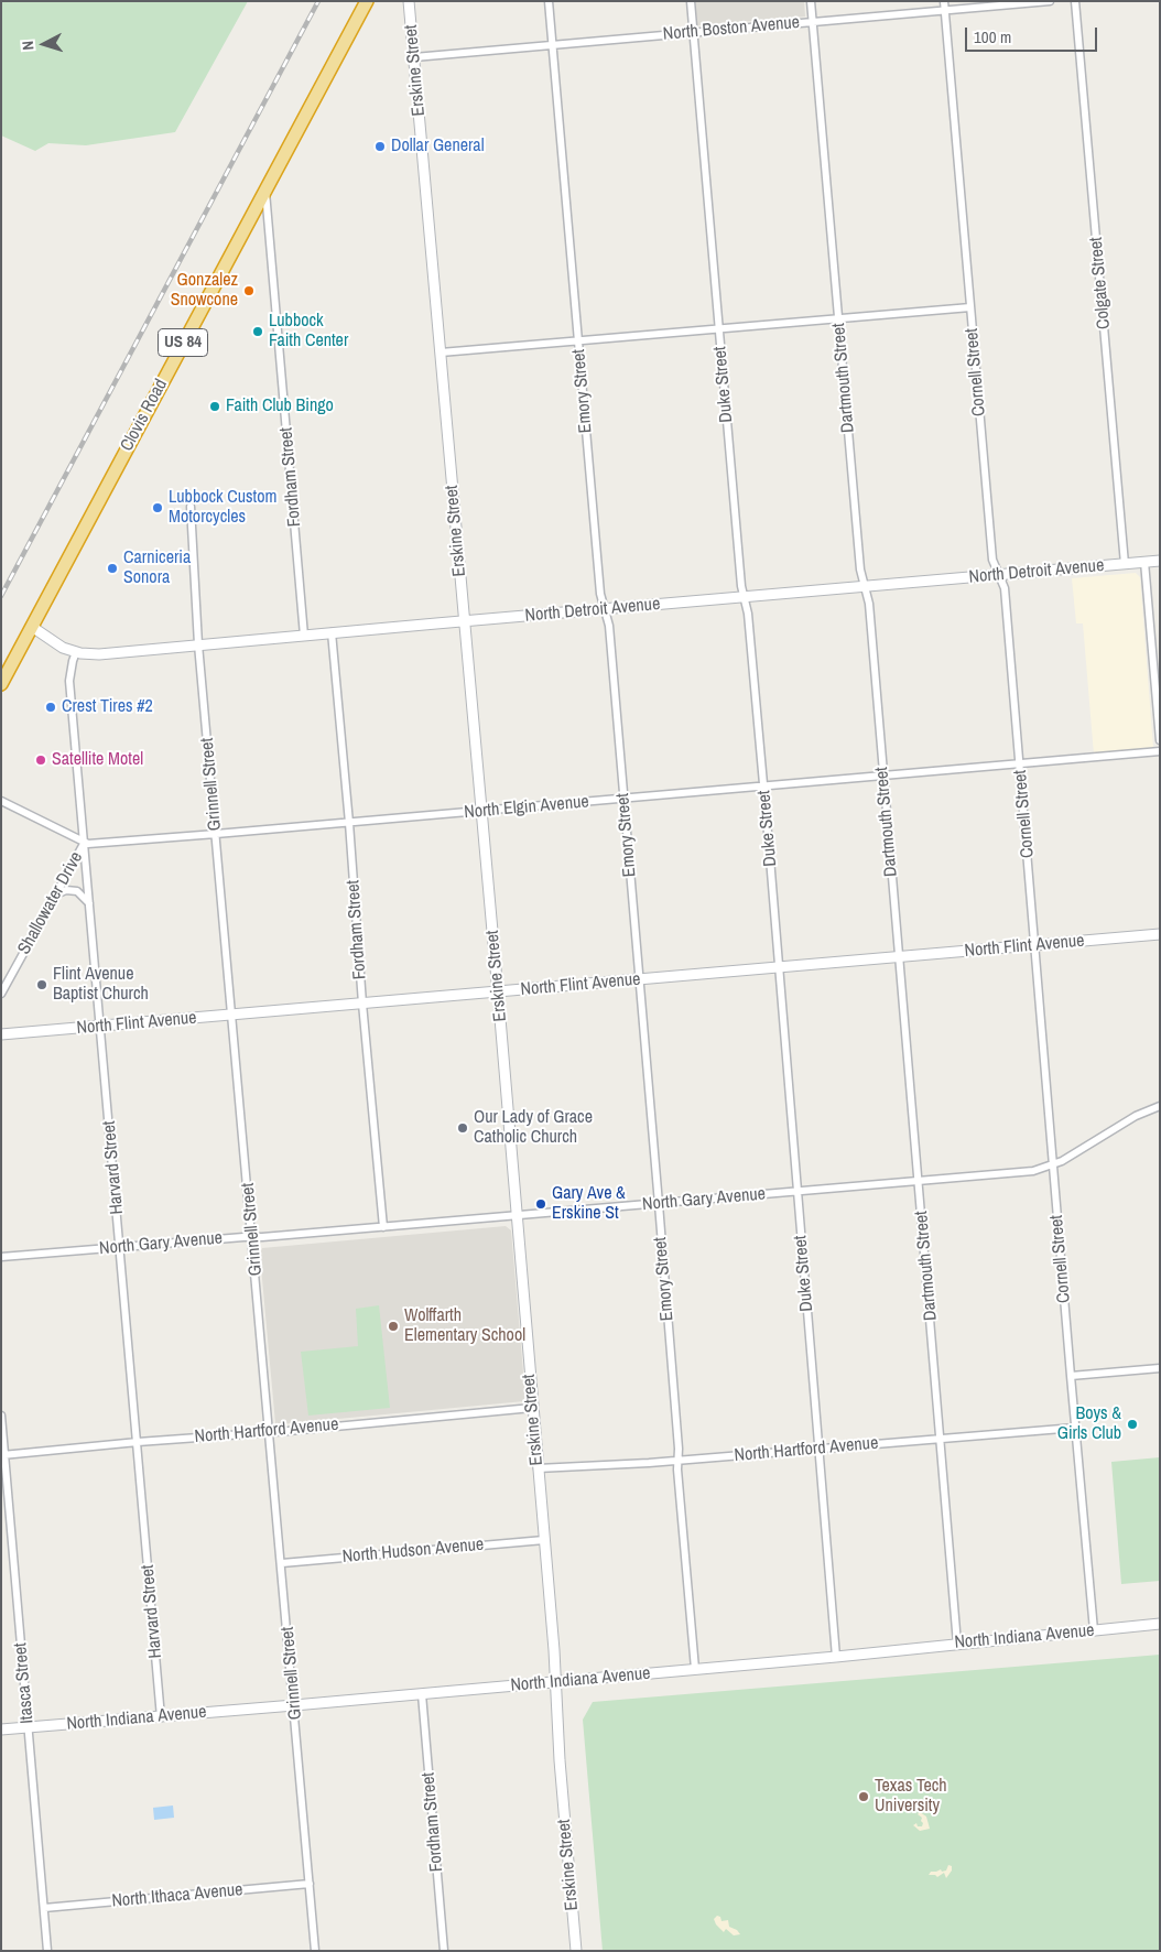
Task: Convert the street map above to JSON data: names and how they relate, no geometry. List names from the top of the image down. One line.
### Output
{"streets":{"highway":["US 84","Clovis Road"],"street":["North Boston Avenue","Erskine Street","Colgate Street","Cornell Street","Dartmouth Street","Duke Street","Emory Street","Fordham Street","North Detroit Avenue","Grinnell Street","North Elgin Avenue","Shallowater Drive","North Flint Avenue","Harvard Street","North Gary Avenue","North Hartford Avenue","North Hudson Avenue","North Indiana Avenue","Itasca Street","North Ithaca Avenue"]},"crossings":[["North Boston Avenue","Erskine Street"],["North Boston Avenue","Cornell Street"],["North Boston Avenue","Dartmouth Street"],["North Boston Avenue","Duke Street"],["North Boston Avenue","Emory Street"],["Erskine Street","North Detroit Avenue"],["Erskine Street","North Elgin Avenue"],["Erskine Street","North Flint Avenue"],["Erskine Street","North Gary Avenue"],["Erskine Street","North Hartford Avenue"],["Erskine Street","North Hudson Avenue"],["Erskine Street","North Indiana Avenue"],["Colgate Street","North Detroit Avenue"],["Cornell Street","North Detroit Avenue"],["Cornell Street","North Elgin Avenue"],["Cornell Street","North Flint Avenue"],["Cornell Street","North Gary Avenue"],["Cornell Street","North Hartford Avenue"],["Cornell Street","North Indiana Avenue"],["Dartmouth Street","North Detroit Avenue"],["Dartmouth Street","North Elgin Avenue"],["Dartmouth Street","North Flint Avenue"],["Dartmouth Street","North Gary Avenue"],["Dartmouth Street","North Hartford Avenue"],["Dartmouth Street","North Indiana Avenue"],["Duke Street","North Detroit Avenue"],["Duke Street","North Elgin Avenue"],["Duke Street","North Flint Avenue"],["Duke Street","North Gary Avenue"],["Duke Street","North Hartford Avenue"],["Duke Street","North Indiana Avenue"],["Emory Street","North Detroit Avenue"],["Emory Street","North Elgin Avenue"],["Emory Street","North Flint Avenue"],["Emory Street","North Gary Avenue"],["Emory Street","North Hartford Avenue"],["Emory Street","North Indiana Avenue"],["Clovis Road","Fordham Street"],["Clovis Road","North Detroit Avenue"],["Fordham Street","North Detroit Avenue"],["Fordham Street","North Elgin Avenue"],["Fordham Street","North Flint Avenue"],["Fordham Street","North Gary Avenue"],["Fordham Street","North Indiana Avenue"],["North Detroit Avenue","Grinnell Street"],["North Detroit Avenue","Harvard Street"],["Grinnell Street","North Elgin Avenue"],["Grinnell Street","North Flint Avenue"],["Grinnell Street","North Gary Avenue"],["Grinnell Street","North Hartford Avenue"],["Grinnell Street","North Hudson Avenue"],["Grinnell Street","North Indiana Avenue"],["Grinnell Street","North Ithaca Avenue"],["North Elgin Avenue","Shallowater Drive"],["North Elgin Avenue","Harvard Street"],["Shallowater Drive","Harvard Street"],["North Flint Avenue","Harvard Street"],["Harvard Street","North Gary Avenue"],["Harvard Street","North Hartford Avenue"],["Harvard Street","North Indiana Avenue"],["North Hartford Avenue","Itasca Street"],["North Indiana Avenue","Itasca Street"],["Itasca Street","North Ithaca Avenue"]],"places":["Dollar General","Gonzalez Snowcone","Lubbock Faith Center","Faith Club Bingo","Lubbock Custom Motorcycles","Carniceria Sonora","Crest Tires #2","Satellite Motel","Flint Avenue Baptist Church","Our Lady of Grace Catholic Church","Gary Ave & Erskine St","Wolffarth Elementary School","Boys & Girls Club","Texas Tech University"],"scale_bar":"100 m","north":"left"}
